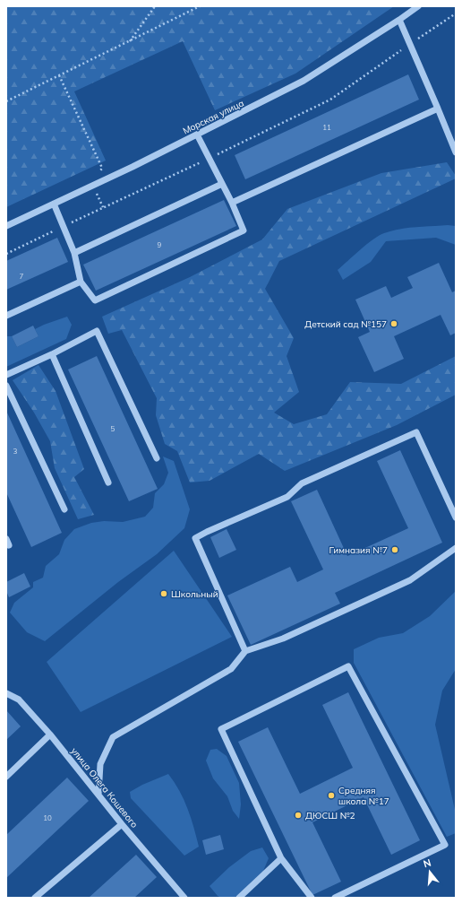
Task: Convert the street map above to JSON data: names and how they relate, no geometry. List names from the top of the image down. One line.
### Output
{"streets":{"street":["Морская улица","улица Олега Кошевого"]},"places":["Детский сад №157","Гимназия №7","Школьный","Средняя школа №17","ДЮСШ №2"],"house_numbers":["11","9","7","5","3","10"],"north":"top"}
